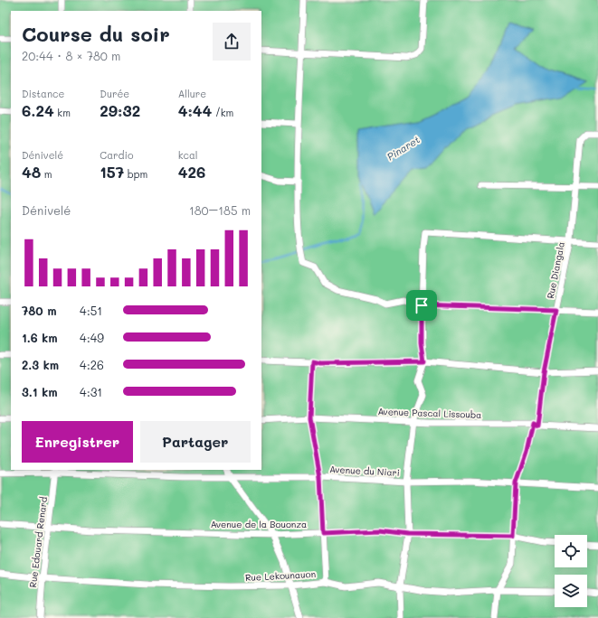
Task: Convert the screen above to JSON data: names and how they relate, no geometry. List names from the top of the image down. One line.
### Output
{"streets":{"street":["Rue Diangala","Avenue Pascal Lissouba","Avenue du Niari","Avenue de la Bouonza","Rue Edouard Renard","Rue Lekounauon"]},"crossings":[["Rue Diangala","Avenue Pascal Lissouba"],["Rue Diangala","Avenue du Niari"],["Rue Diangala","Avenue de la Bouonza"],["Rue Diangala","Rue Lekounauon"],["Avenue du Niari","Rue Edouard Renard"],["Avenue de la Bouonza","Rue Edouard Renard"],["Rue Edouard Renard","Rue Lekounauon"]],"water":["Pinaret"],"page":{"heading":["Course du soir","20:44 · 8 × 780 m"],"stats":[["Distance","6.24 km"],["Durée","29:32"],["Allure","4:44 /km"],["Dénivelé","48 m"],["Cardio","157 bpm"],["kcal","426"]],"chart":["Dénivelé","180–185 m"],"list":[{"name":"780 m","note":"4:51"},{"name":"1.6 km","note":"4:49"},{"name":"2.3 km","note":"4:26"},{"name":"3.1 km","note":"4:31"}],"buttons":["Enregistrer","Partager"]}}
